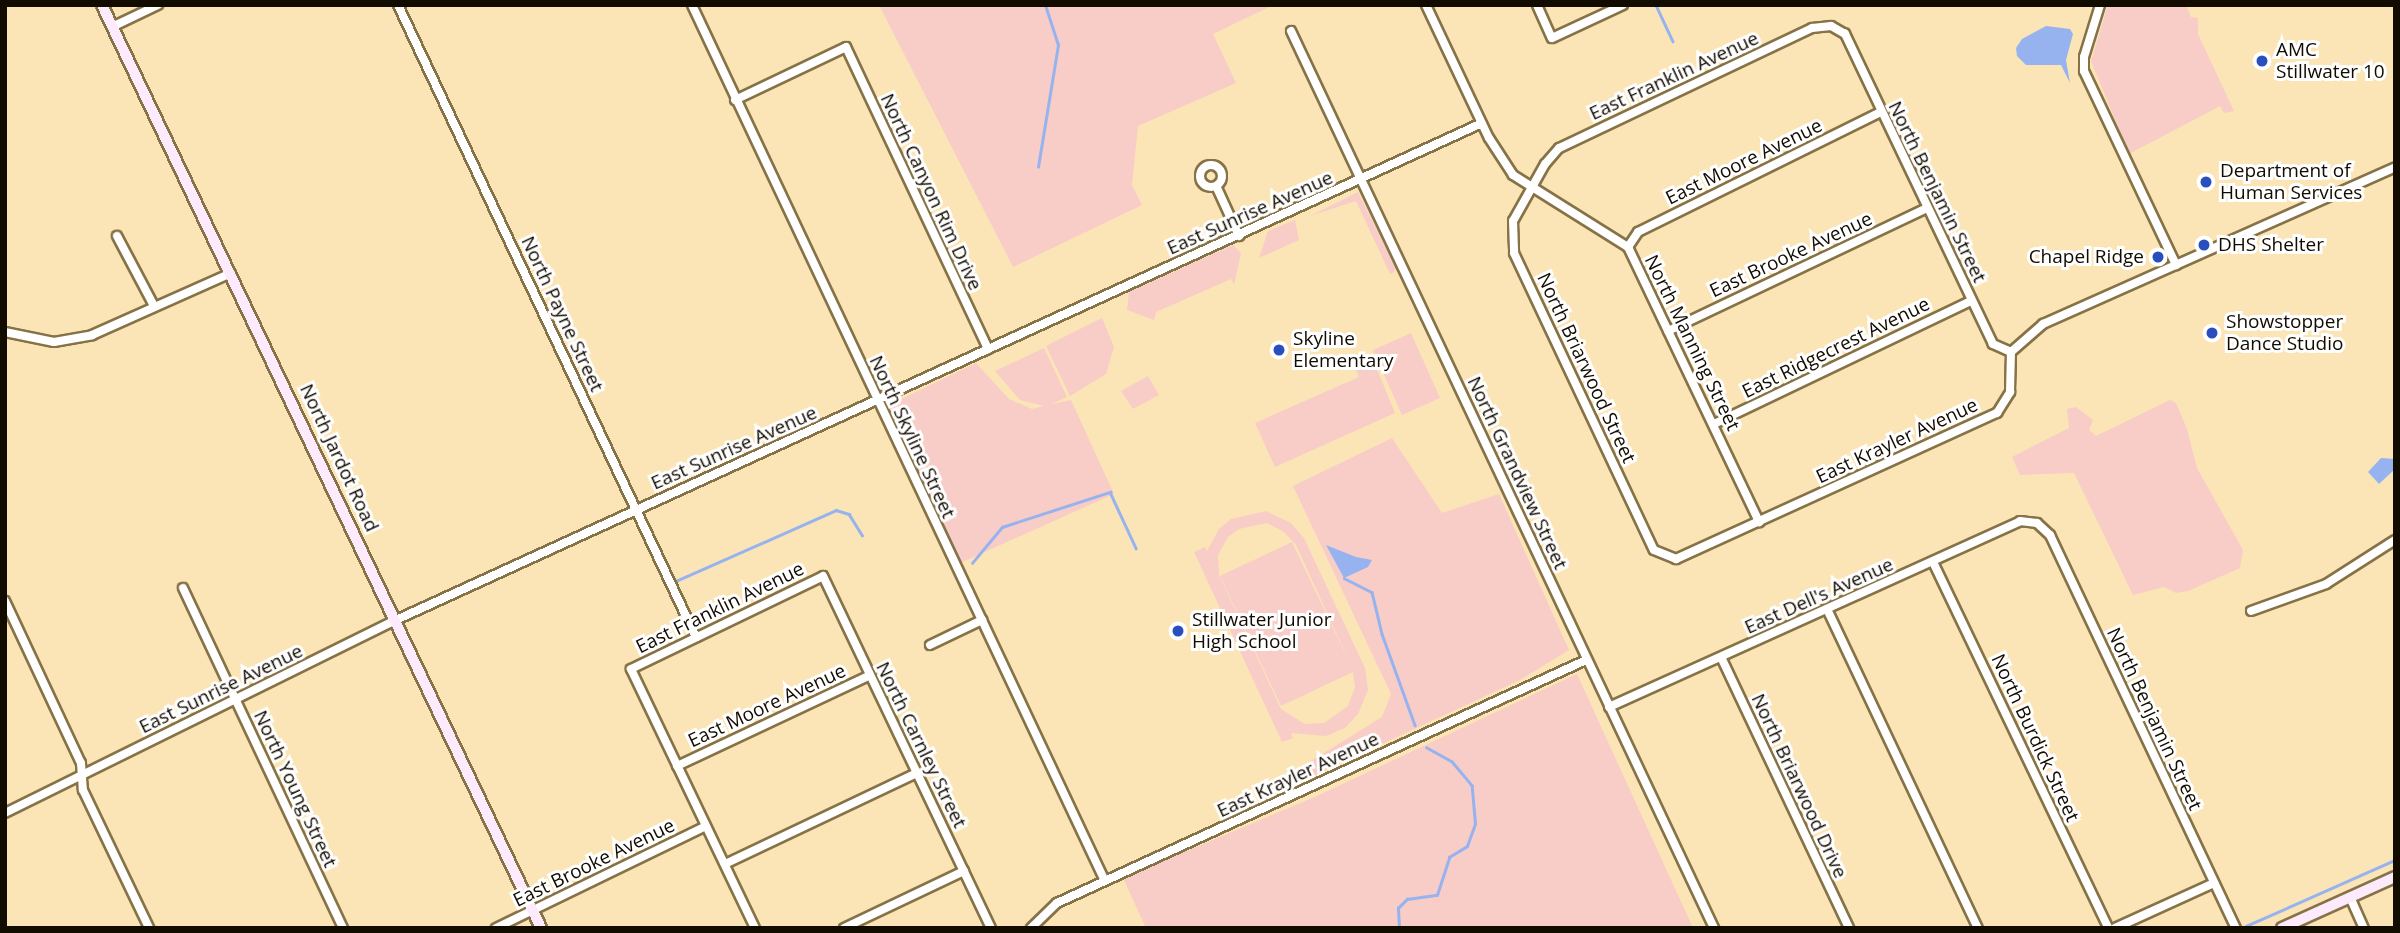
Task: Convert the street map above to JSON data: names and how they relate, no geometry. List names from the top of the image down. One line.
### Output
{"streets":{"street":["East Franklin Avenue","East Moore Avenue","North Canyon Rim Drive","North Benjamin Street","East Sunrise Avenue","East Brooke Avenue","North Payne Street","North Manning Street","East Ridgecrest Avenue","North Briarwood Street","North Skyline Street","East Krayler Avenue","North Jardot Road","North Grandview Street","East Dell's Avenue","North Burdick Street","North Carnley Street","North Briarwood Drive","North Young Street"]},"crossings":[["East Franklin Avenue","East Moore Avenue"],["East Franklin Avenue","North Benjamin Street"],["East Franklin Avenue","North Payne Street"],["East Franklin Avenue","North Manning Street"],["East Franklin Avenue","North Briarwood Street"],["East Franklin Avenue","North Carnley Street"],["East Moore Avenue","North Benjamin Street"],["East Moore Avenue","North Manning Street"],["East Moore Avenue","North Carnley Street"],["North Canyon Rim Drive","East Sunrise Avenue"],["North Canyon Rim Drive","North Skyline Street"],["North Benjamin Street","East Brooke Avenue"],["North Benjamin Street","East Ridgecrest Avenue"],["North Benjamin Street","East Krayler Avenue"],["North Benjamin Street","East Dell's Avenue"],["East Sunrise Avenue","North Payne Street"],["East Sunrise Avenue","North Manning Street"],["East Sunrise Avenue","North Skyline Street"],["East Sunrise Avenue","North Jardot Road"],["East Sunrise Avenue","North Grandview Street"],["East Sunrise Avenue","North Young Street"],["East Brooke Avenue","North Manning Street"],["East Brooke Avenue","North Jardot Road"],["North Manning Street","East Ridgecrest Avenue"],["North Manning Street","North Briarwood Street"],["North Manning Street","East Krayler Avenue"],["North Briarwood Street","East Krayler Avenue"],["North Skyline Street","East Krayler Avenue"],["East Krayler Avenue","North Grandview Street"],["North Grandview Street","East Dell's Avenue"],["East Dell's Avenue","North Burdick Street"],["East Dell's Avenue","North Briarwood Drive"]],"places":["AMC Stillwater 10","Department of Human Services","DHS Shelter","Chapel Ridge","Showstopper Dance Studio","Skyline Elementary","Stillwater Junior High School"]}
